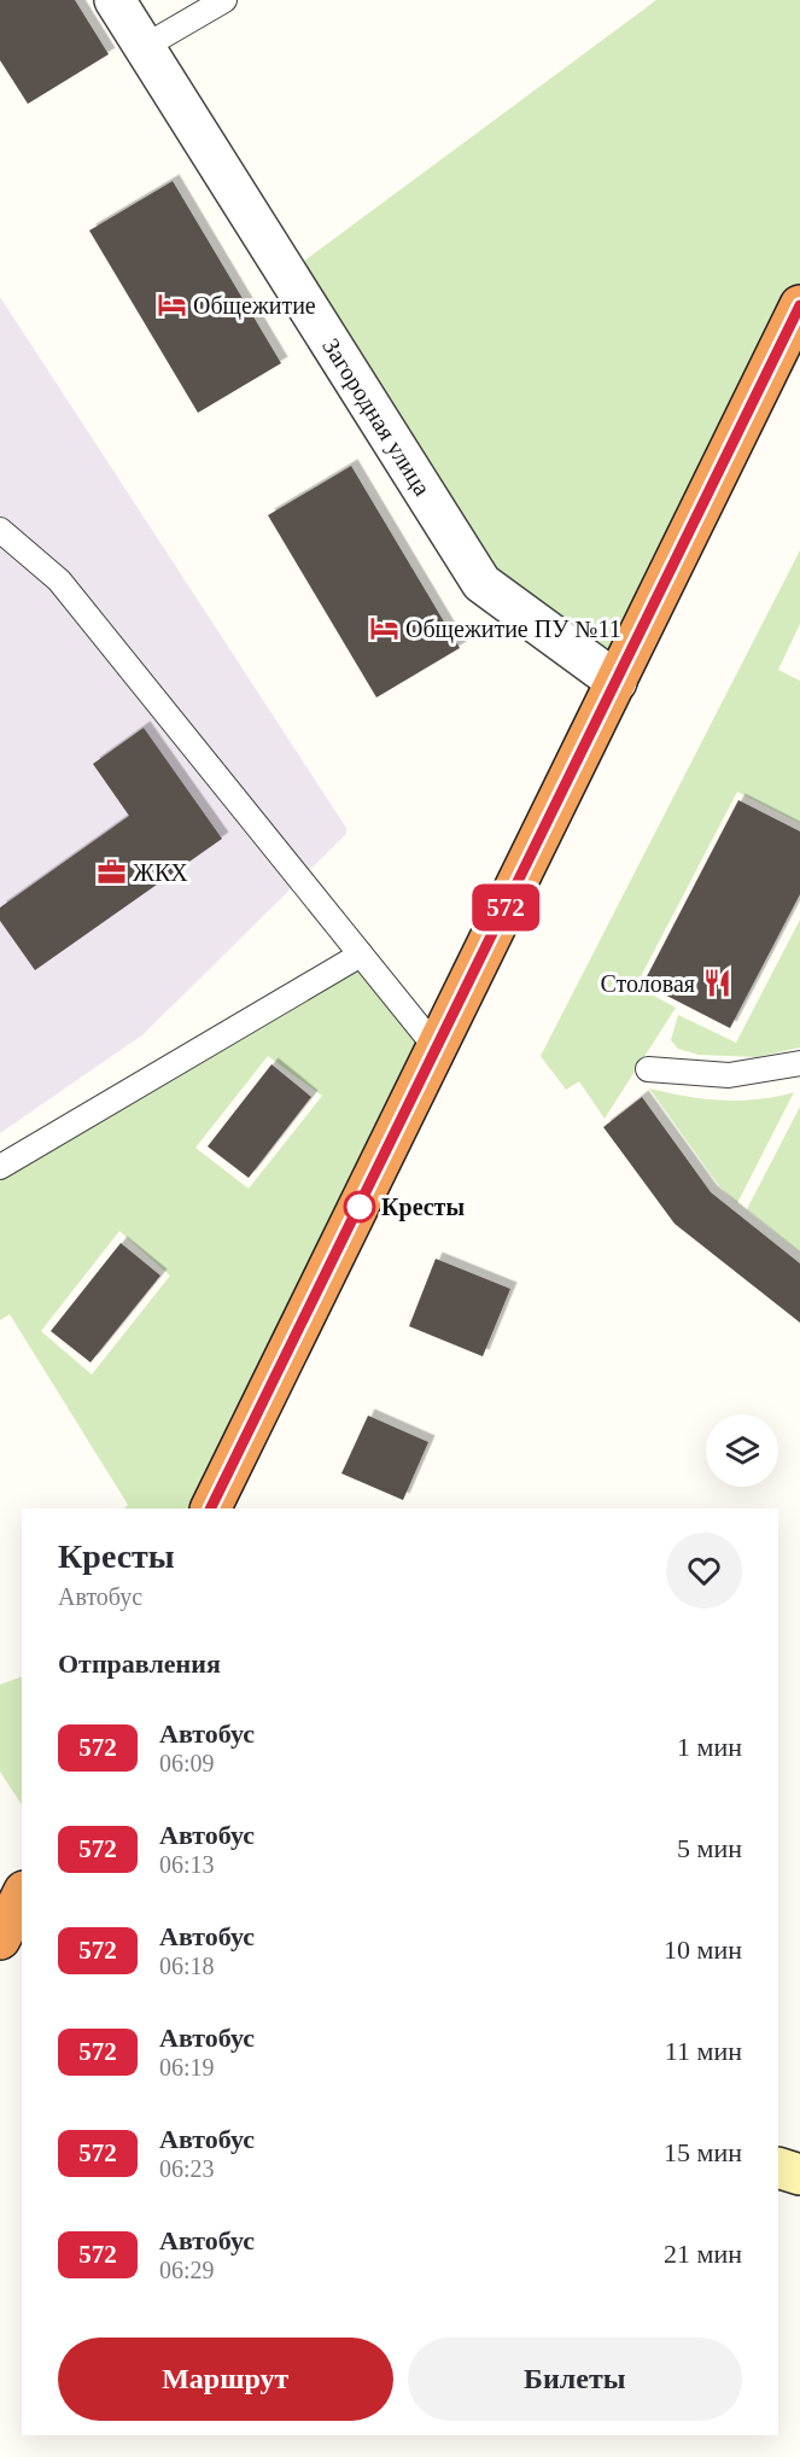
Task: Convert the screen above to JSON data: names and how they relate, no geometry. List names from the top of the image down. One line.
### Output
{"streets":{"street":["Загородная улица"]},"places":{"hotel":["Общежитие","Общежитие ПУ №11"],"office":["ЖКХ"],"restaurant":["Столовая"],"other":["Кресты"]},"lines":["bus line 572"],"page":{"on_map":"572","heading":[["Кресты","Автобус"],"Отправления"],"list":[{"mark":"572","name":"Автобус","note":"06:09","value":"1 мин"},{"mark":"572","name":"Автобус","note":"06:13","value":"5 мин"},{"mark":"572","name":"Автобус","note":"06:18","value":"10 мин"},{"mark":"572","name":"Автобус","note":"06:19","value":"11 мин"},{"mark":"572","name":"Автобус","note":"06:23","value":"15 мин"},{"mark":"572","name":"Автобус","note":"06:29","value":"21 мин"}],"buttons":["Маршрут","Билеты"]}}
